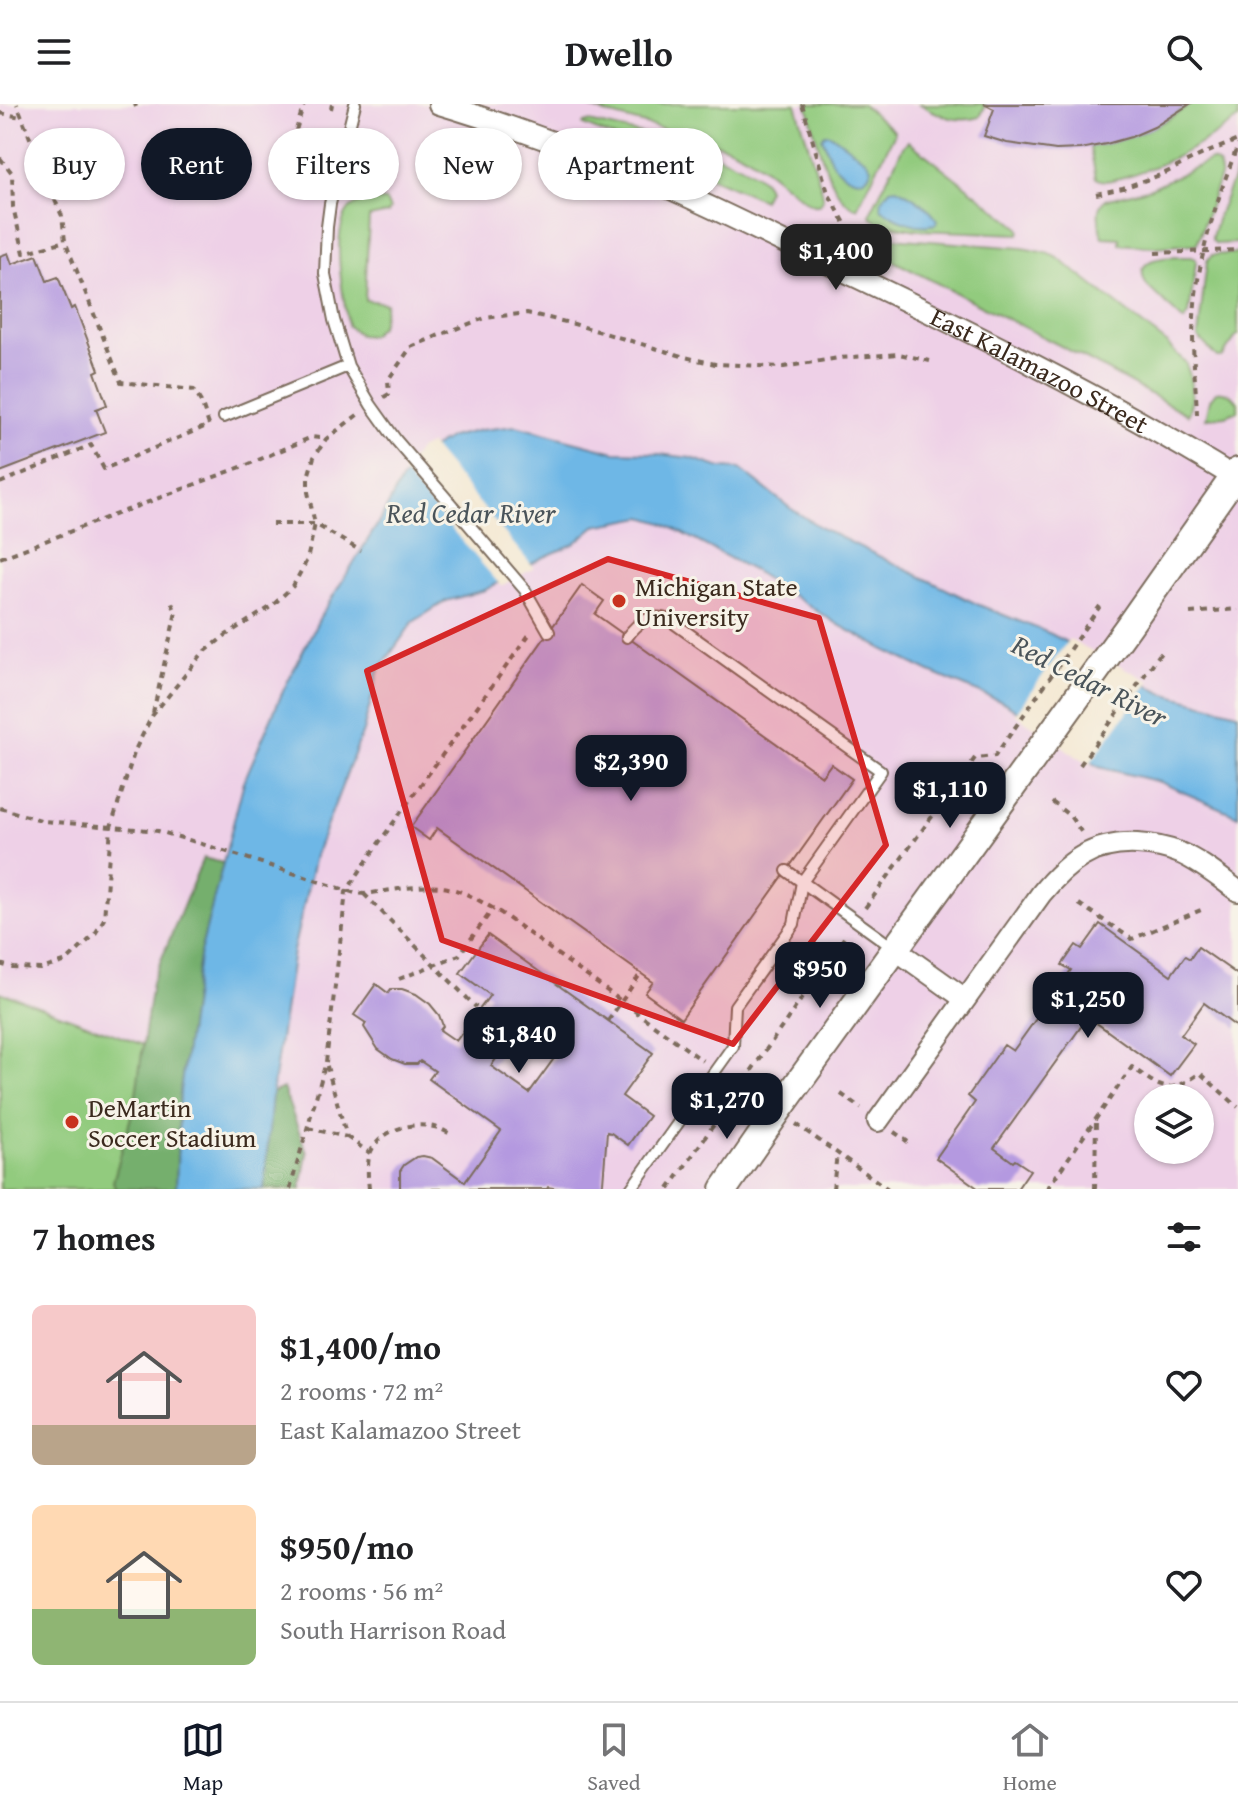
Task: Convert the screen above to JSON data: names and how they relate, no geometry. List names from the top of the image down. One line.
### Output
{"streets":{"street":["East Kalamazoo Street"]},"water":["Red Cedar River"],"places":["Michigan State University","DeMartin Soccer Stadium"],"page":{"header":"Dwello","chip":["Buy","Rent","Filters","New","Apartment"],"price":["$1,400","$2,390","$1,110","$950","$1,250","$1,840","$1,270"],"heading":"7 homes","list":[{"name":"$1,400/mo","note":"2 rooms · 72 m² · East Kalamazoo Street"},{"name":"$950/mo","note":"2 rooms · 56 m² · South Harrison Road"}],"tabs":["Map","Saved","Home"]}}
